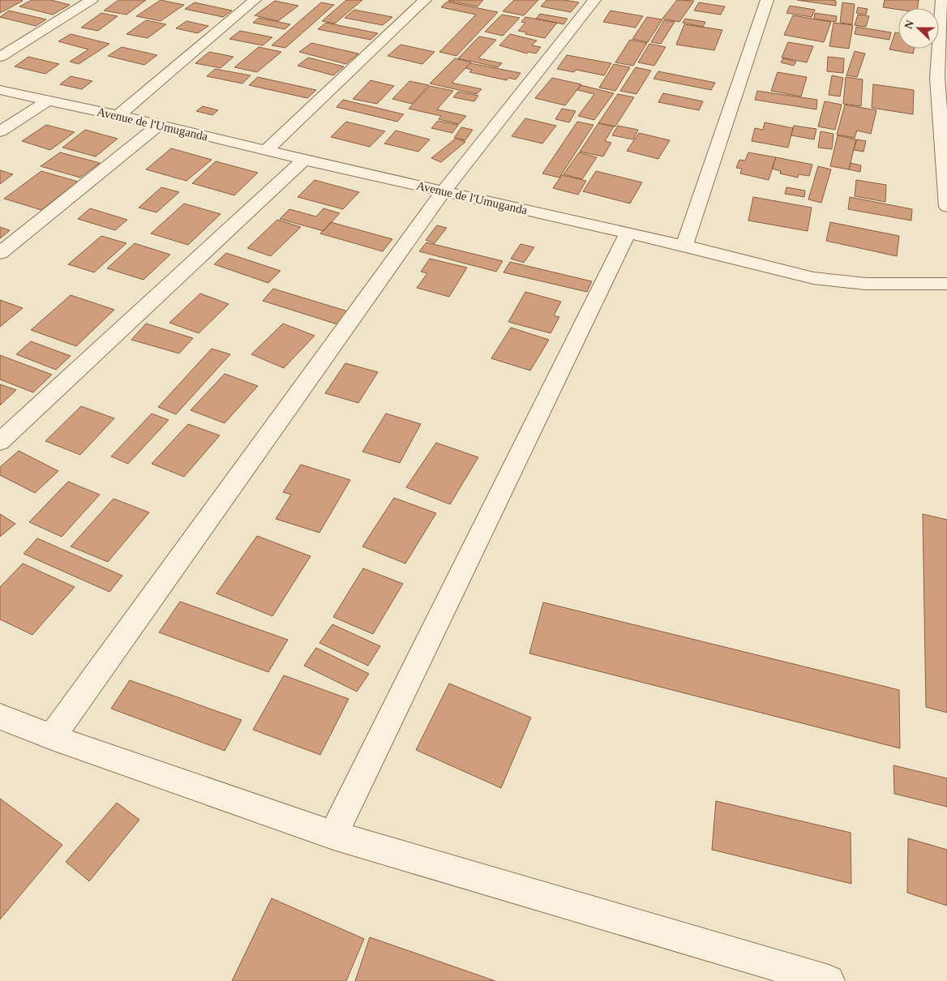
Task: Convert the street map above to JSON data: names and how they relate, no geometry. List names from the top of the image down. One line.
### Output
{"streets":{"street":["Avenue de l'Umuganda"]},"north":"left"}
